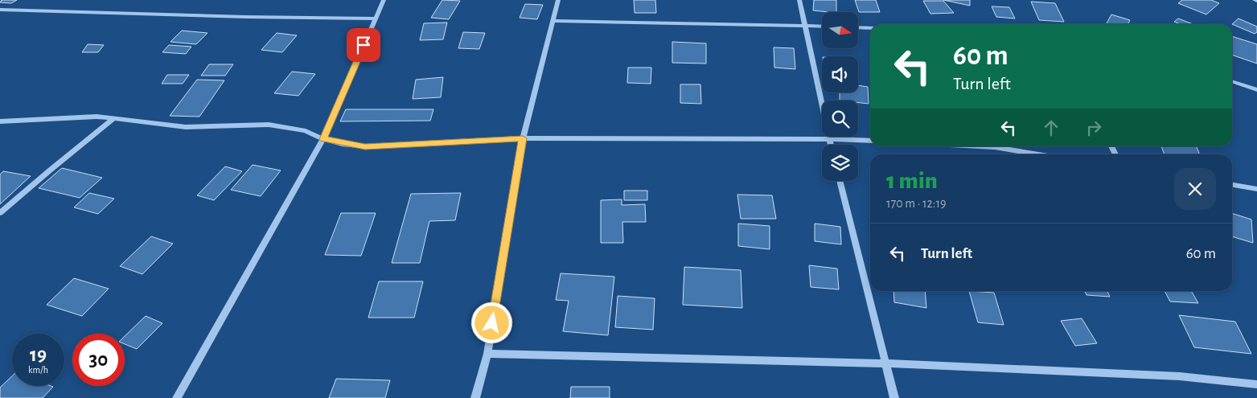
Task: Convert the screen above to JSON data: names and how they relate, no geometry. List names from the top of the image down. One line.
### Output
{"north":"right","page":{"turn":["60 m","Turn left"],"heading":["1 min","170 m · 12:19"],"list":[{"name":"Turn left","value":"60 m"}],"speed":"19 km/h","limit":"30"}}
